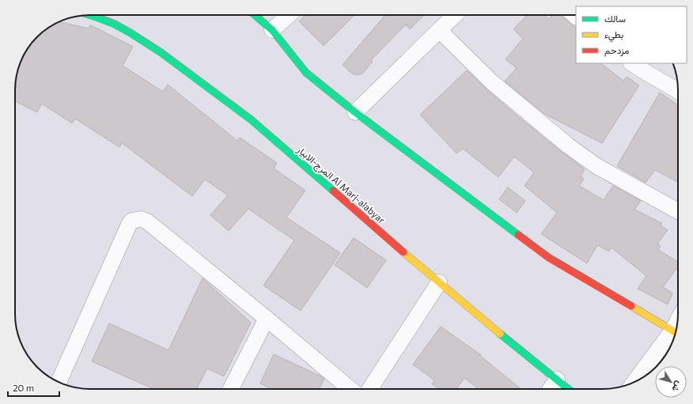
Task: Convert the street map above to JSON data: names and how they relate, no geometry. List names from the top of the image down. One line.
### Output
{"streets":{"main road":["المرج-الابيار Al Marj-alabyar"]},"legend":["سالك","بطيء","مزدحم"],"scale_bar":"20 m","north":"bottom right"}
